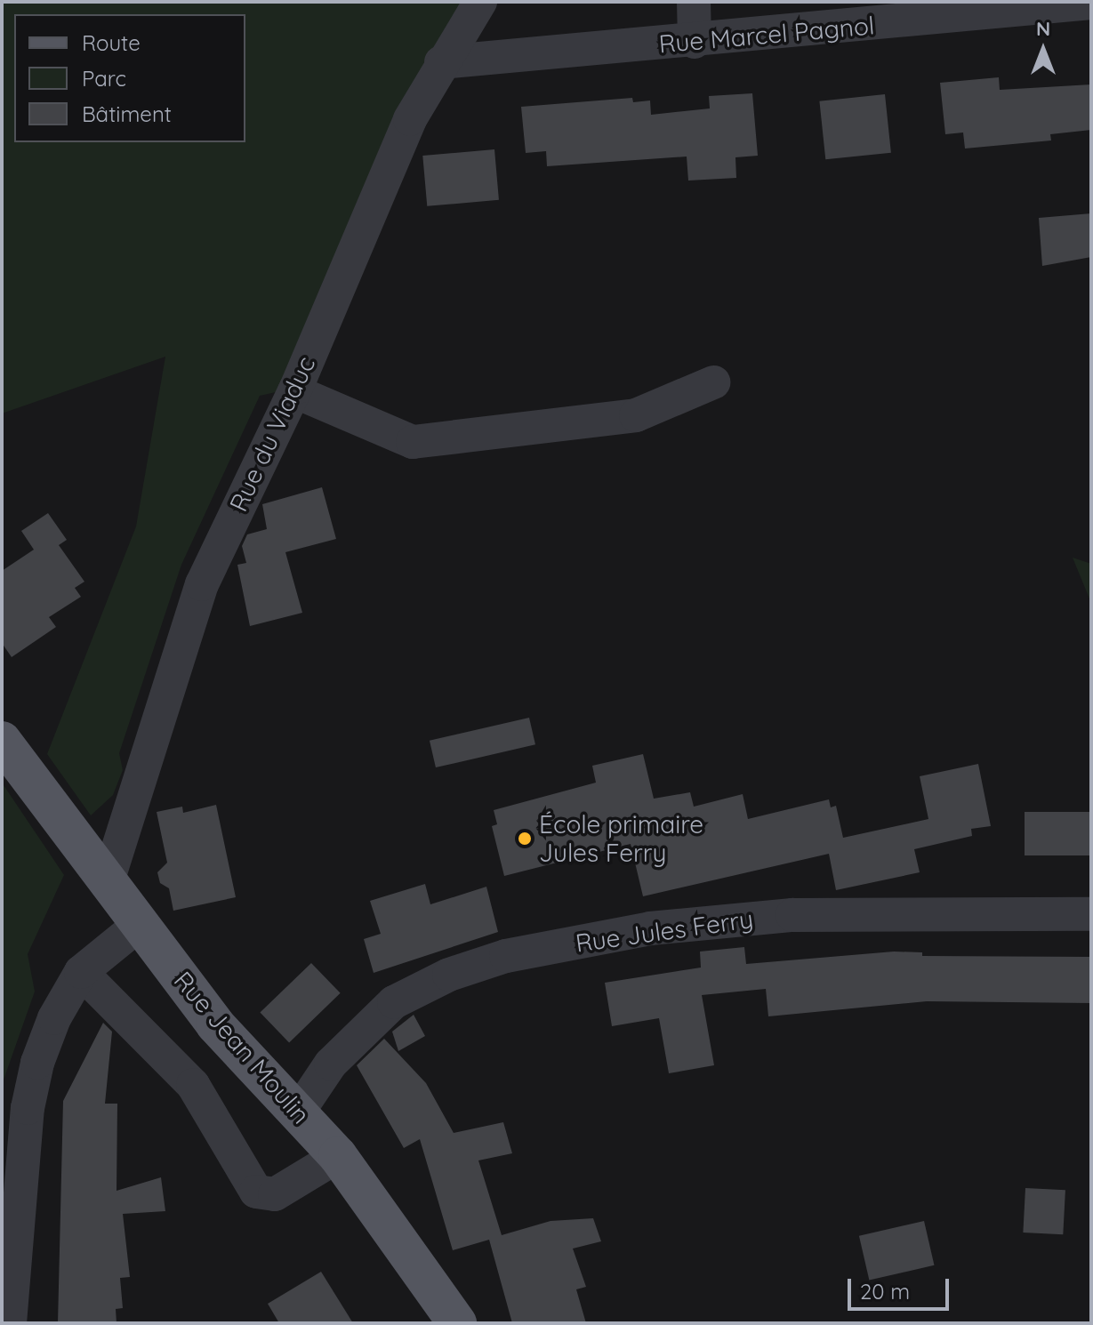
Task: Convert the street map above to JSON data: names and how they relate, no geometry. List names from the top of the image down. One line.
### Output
{"streets":{"main road":["Rue Jean Moulin"],"street":["Rue Marcel Pagnol","Rue du Viaduc","Rue Jules Ferry"]},"crossings":[["Rue Marcel Pagnol","Rue du Viaduc"],["Rue du Viaduc","Rue Jean Moulin"],["Rue Jules Ferry","Rue Jean Moulin"]],"places":["École primaire Jules Ferry"],"legend":["Route","Parc","Bâtiment"],"scale_bar":"20 m","north":"top"}
